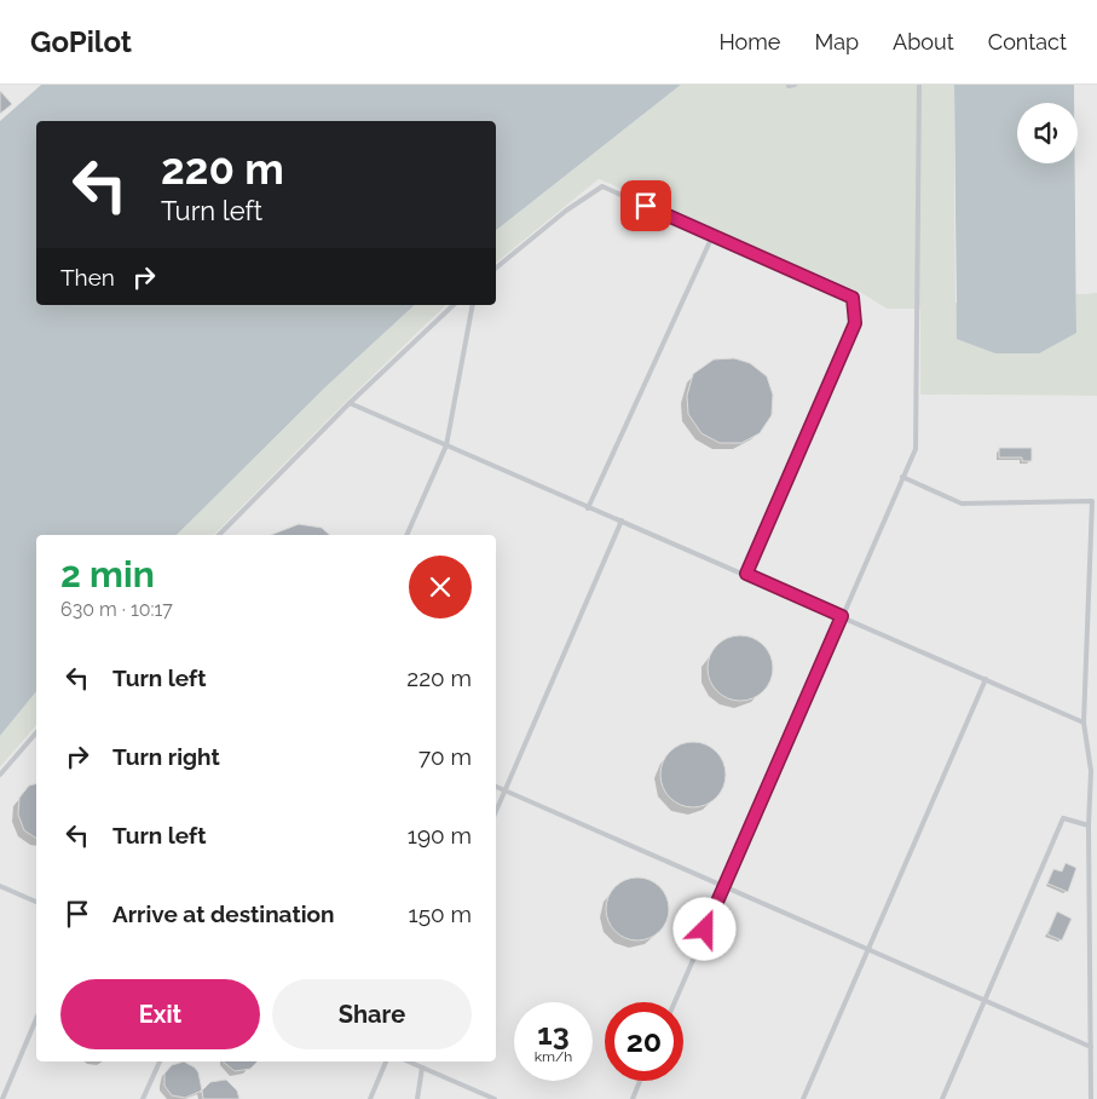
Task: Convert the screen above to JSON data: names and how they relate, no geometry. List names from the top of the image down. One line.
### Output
{"page":{"header":"GoPilot","nav":["Home","Map","About","Contact"],"turn":["220 m","Turn left"],"then":"Then","heading":["2 min","630 m · 10:17"],"list":[{"name":"Turn left","value":"220 m"},{"name":"Turn right","value":"70 m"},{"name":"Turn left","value":"190 m"},{"name":"Arrive at destination","value":"150 m"}],"buttons":["Exit","Share"],"speed":"13 km/h","limit":"20"}}
